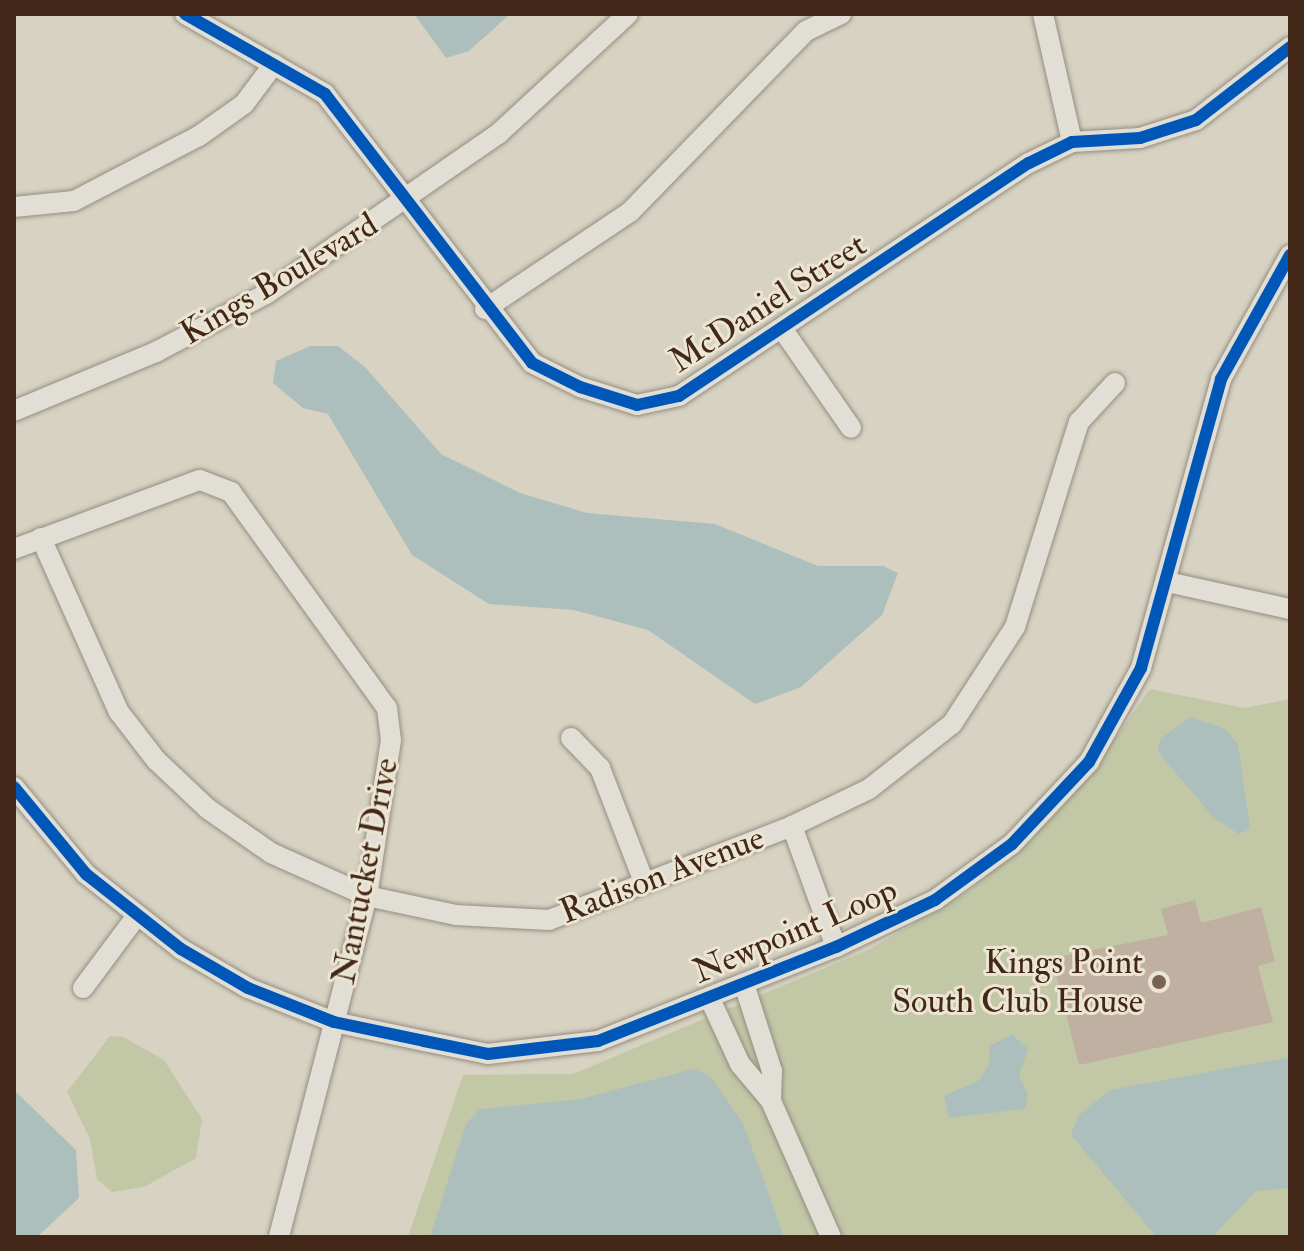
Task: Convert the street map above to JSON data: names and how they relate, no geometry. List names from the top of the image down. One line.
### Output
{"streets":{"street":["Kings Boulevard","McDaniel Street","Nantucket Drive","Radison Avenue","Newpoint Loop"]},"crossings":[["Kings Boulevard","McDaniel Street"],["Nantucket Drive","Radison Avenue"],["Nantucket Drive","Newpoint Loop"],["Radison Avenue","Newpoint Loop"]],"places":["Kings Point South Club House"]}
